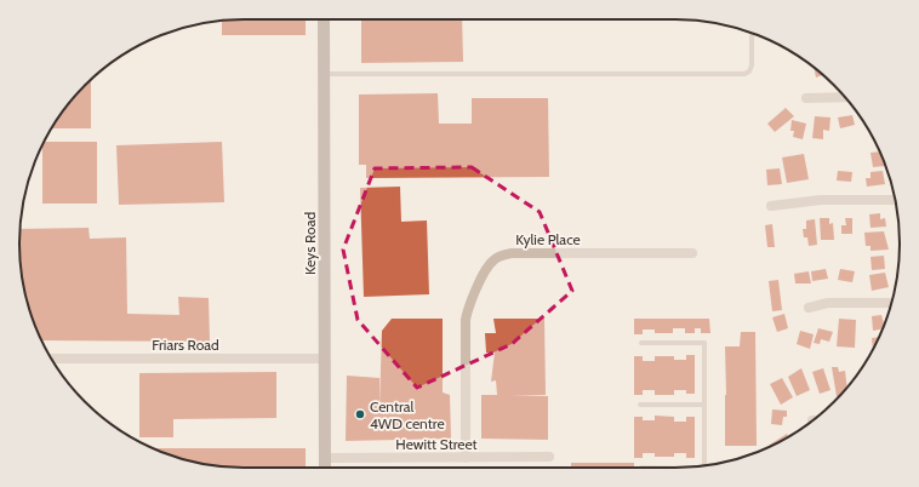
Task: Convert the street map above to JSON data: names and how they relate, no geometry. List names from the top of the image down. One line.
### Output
{"streets":{"street":["Kylie Place","Keys Road","Friars Road","Hewitt Street"]},"crossings":[["Kylie Place","Hewitt Street"],["Keys Road","Friars Road"],["Keys Road","Hewitt Street"]],"places":["Central 4WD centre"]}
